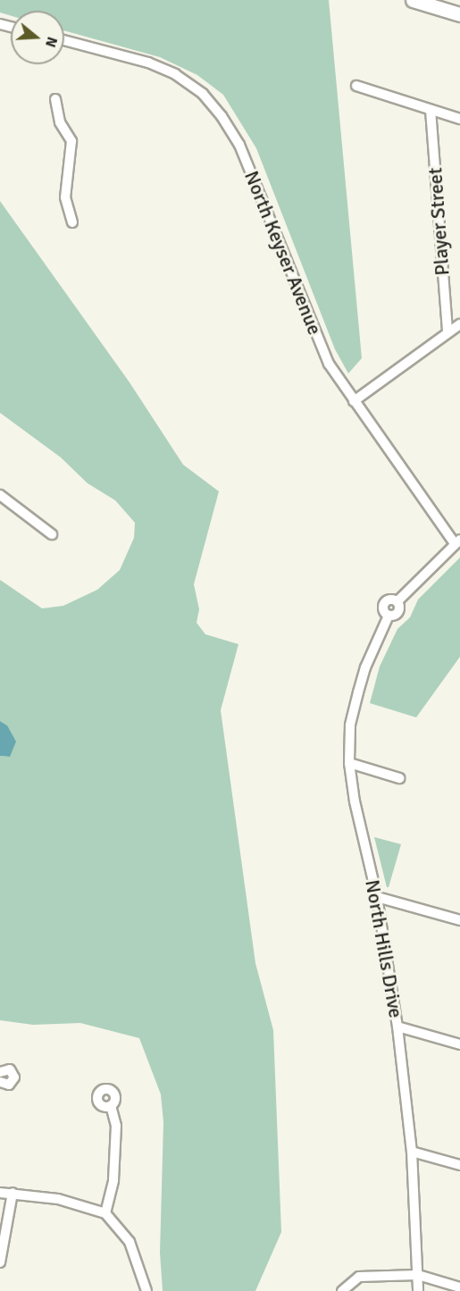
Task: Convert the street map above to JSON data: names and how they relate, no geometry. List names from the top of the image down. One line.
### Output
{"streets":{"street":["Player Street","North Keyser Avenue","North Hills Drive"]},"crossings":[["North Keyser Avenue","North Hills Drive"]],"north":"right"}
